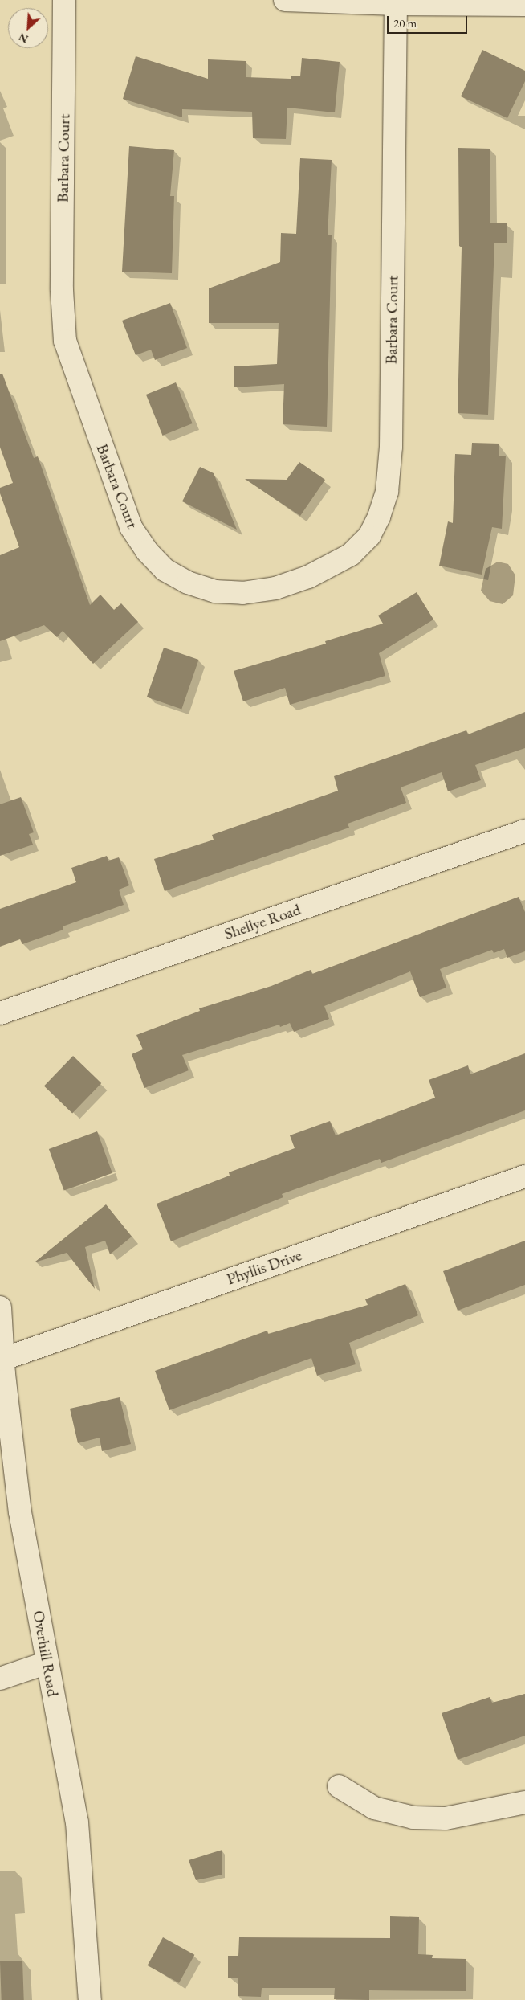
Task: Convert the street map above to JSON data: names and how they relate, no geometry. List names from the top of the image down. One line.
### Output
{"streets":{"street":["Barbara Court","Shellye Road","Phyllis Drive","Overhill Road"]},"crossings":[["Phyllis Drive","Overhill Road"]],"scale_bar":"20 m","north":"bottom left"}
